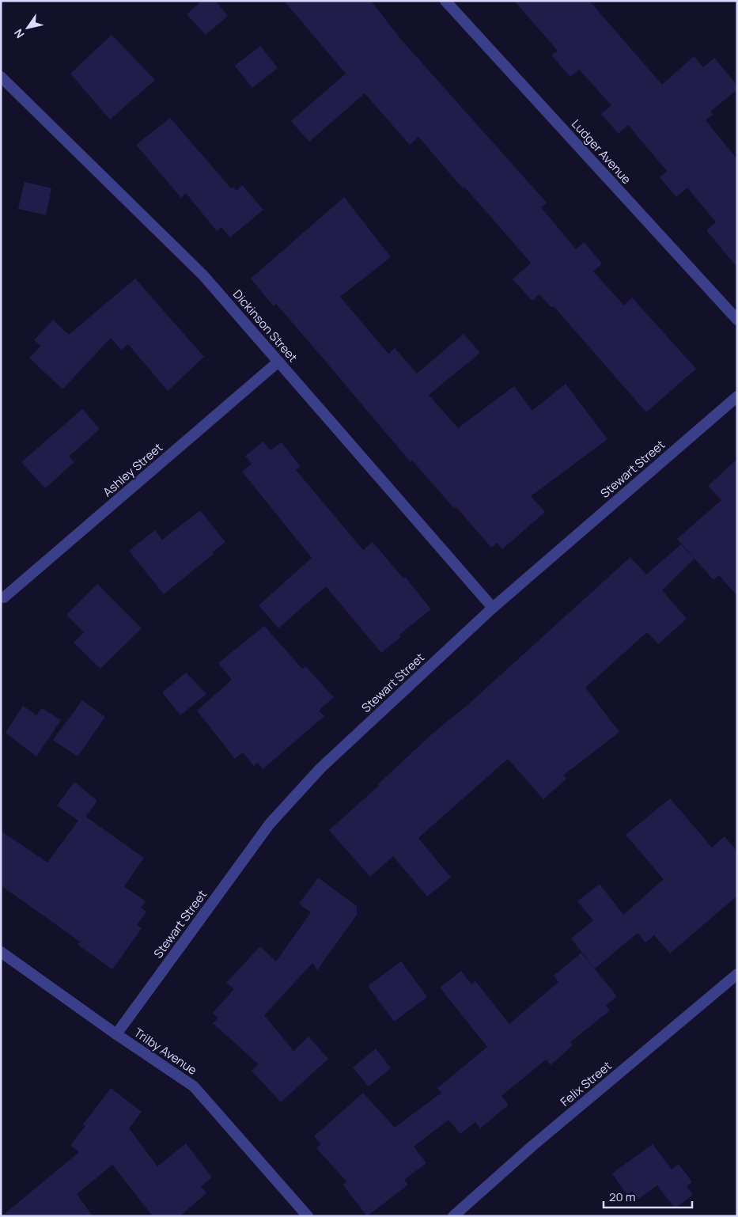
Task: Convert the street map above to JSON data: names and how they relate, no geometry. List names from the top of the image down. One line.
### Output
{"streets":{"street":["Ludger Avenue","Dickinson Street","Stewart Street","Ashley Street","Trilby Avenue","Felix Street"]},"crossings":[["Dickinson Street","Stewart Street"],["Dickinson Street","Ashley Street"],["Stewart Street","Trilby Avenue"]],"scale_bar":"20 m","north":"bottom left"}
